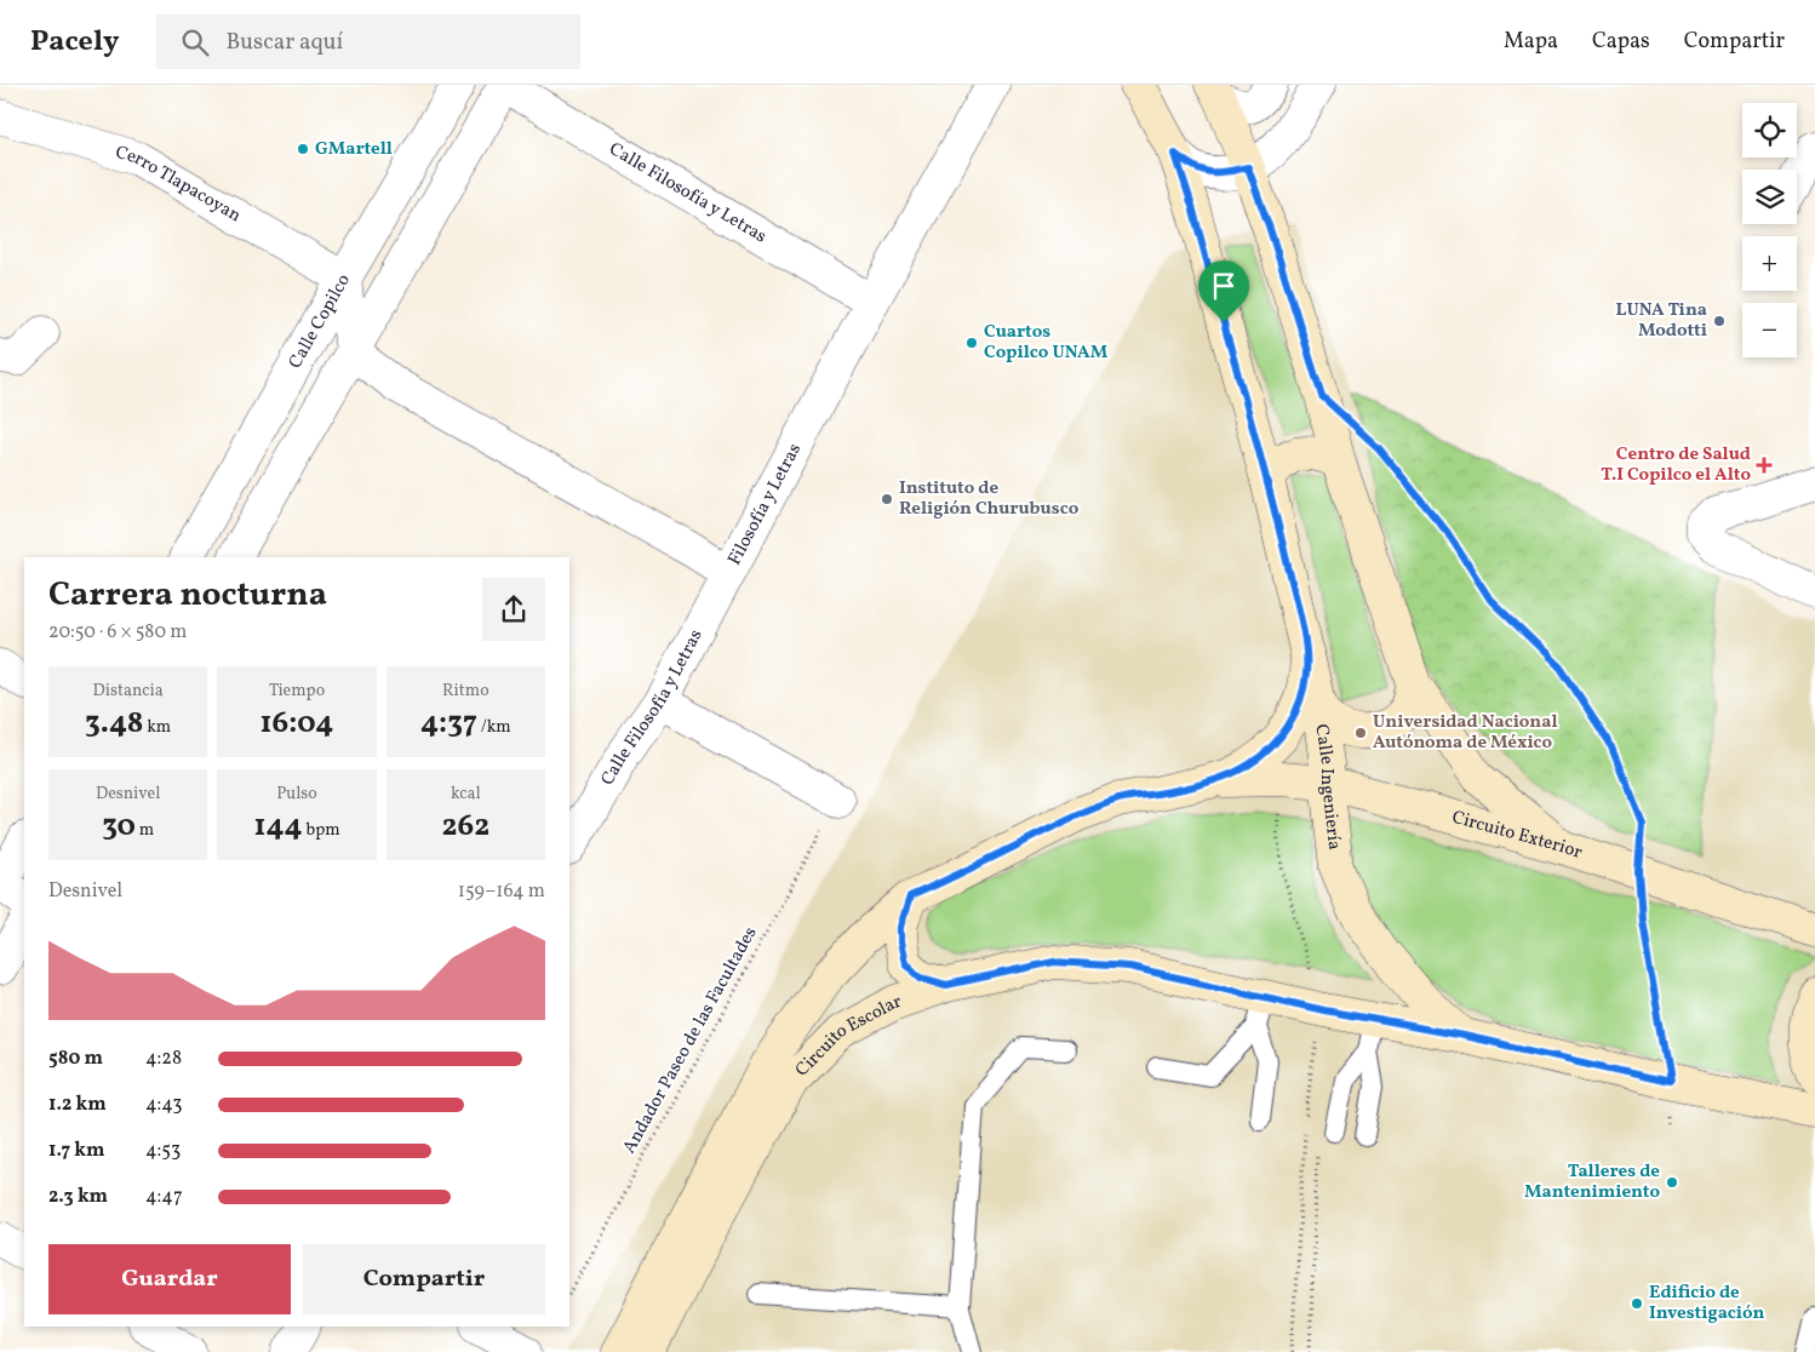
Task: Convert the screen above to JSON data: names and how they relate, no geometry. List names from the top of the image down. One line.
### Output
{"streets":{"street":["Cerro Tlapacoyan","Calle Filosofía y Letras","Calle Copilco","Filosofía y Letras","Calle Ingeniería","Circuito Exterior","Circuito Escolar"],"path":["Andador Paseo de las Facultades"]},"crossings":[["Cerro Tlapacoyan","Calle Copilco"],["Calle Filosofía y Letras","Filosofía y Letras"],["Calle Ingeniería","Circuito Exterior"],["Calle Ingeniería","Circuito Escolar"],["Circuito Exterior","Circuito Escolar"]],"places":{"other":["GMartell","LUNA Tina Modotti","Cuartos Copilco UNAM","Instituto de Religión Churubusco","Universidad Nacional Autónoma de México","Talleres de Mantenimiento","Edificio de Investigación"],"health":["Centro de Salud T.I Copilco el Alto"]},"page":{"header":"Pacely","search":"Buscar aquí","nav":["Mapa","Capas","Compartir"],"map_buttons":["+","−"],"heading":["Carrera nocturna","20:50 · 6 × 580 m"],"stats":[["Distancia","3.48 km"],["Tiempo","16:04"],["Ritmo","4:37 /km"],["Desnivel","30 m"],["Pulso","144 bpm"],["kcal","262"]],"chart":["Desnivel","159–164 m"],"list":[{"name":"580 m","note":"4:28"},{"name":"1.2 km","note":"4:43"},{"name":"1.7 km","note":"4:53"},{"name":"2.3 km","note":"4:47"}],"buttons":["Guardar","Compartir"]}}
